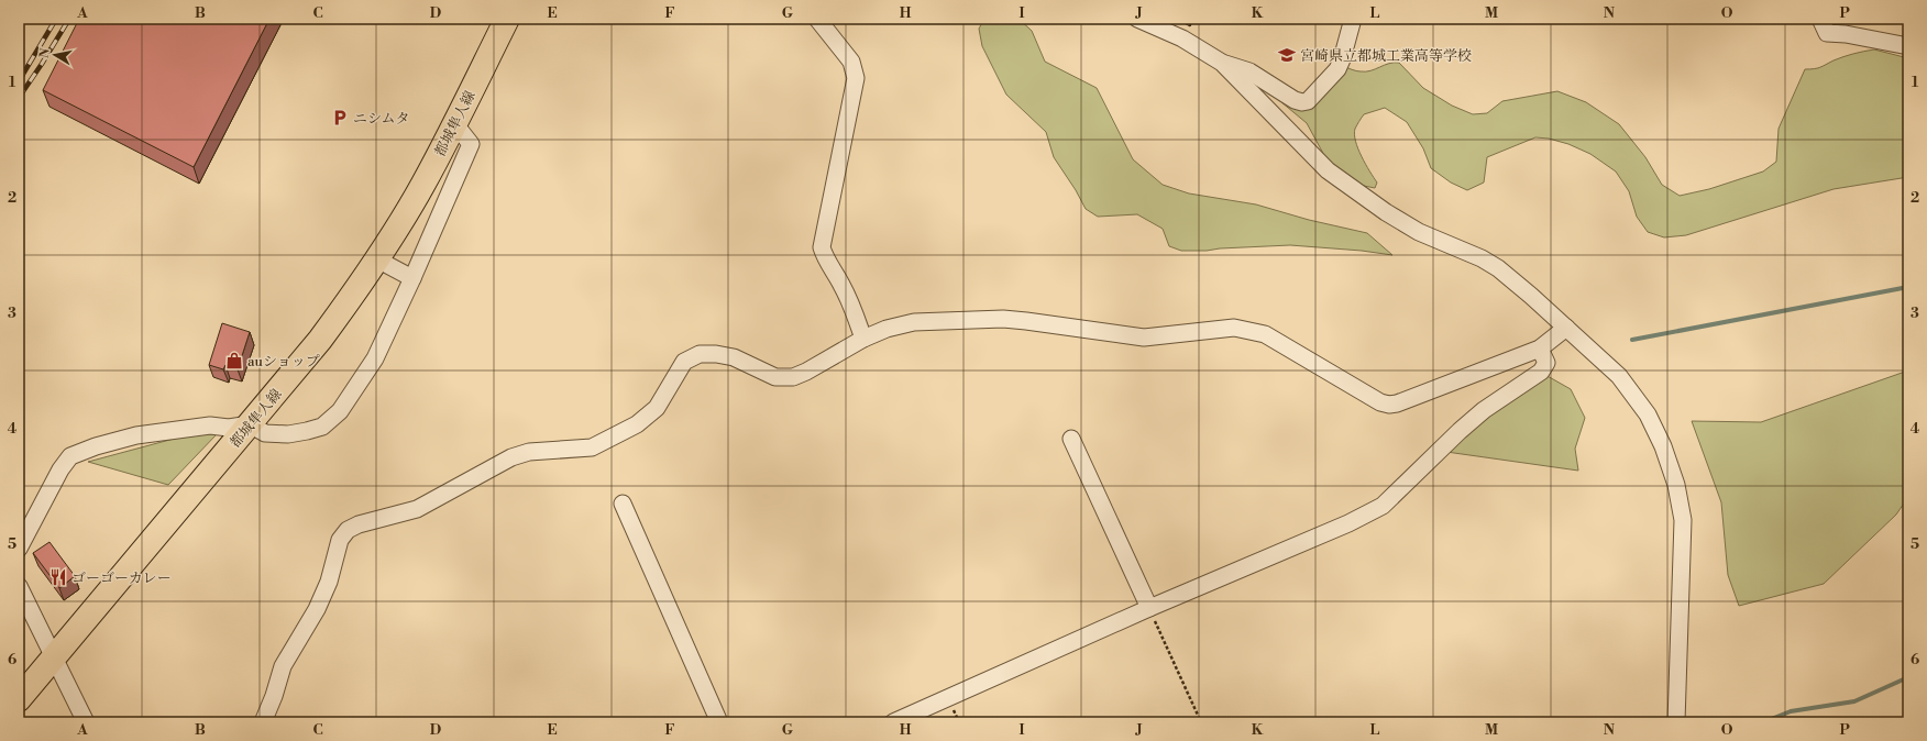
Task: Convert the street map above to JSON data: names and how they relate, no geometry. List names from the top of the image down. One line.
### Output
{"streets":{"main road":["都城隼人線"]},"places":{"school or university":["宮崎県立都城工業高等学校"],"parking":["ニシムタ"],"shop":["auショップ"],"restaurant":["ゴーゴーカレー"]},"north":"left","grid":{"columns":["A","B","C","D","E","F","G","H","I","J","K","L","M","N","O","P"],"rows":["1","2","3","4","5","6"]}}
